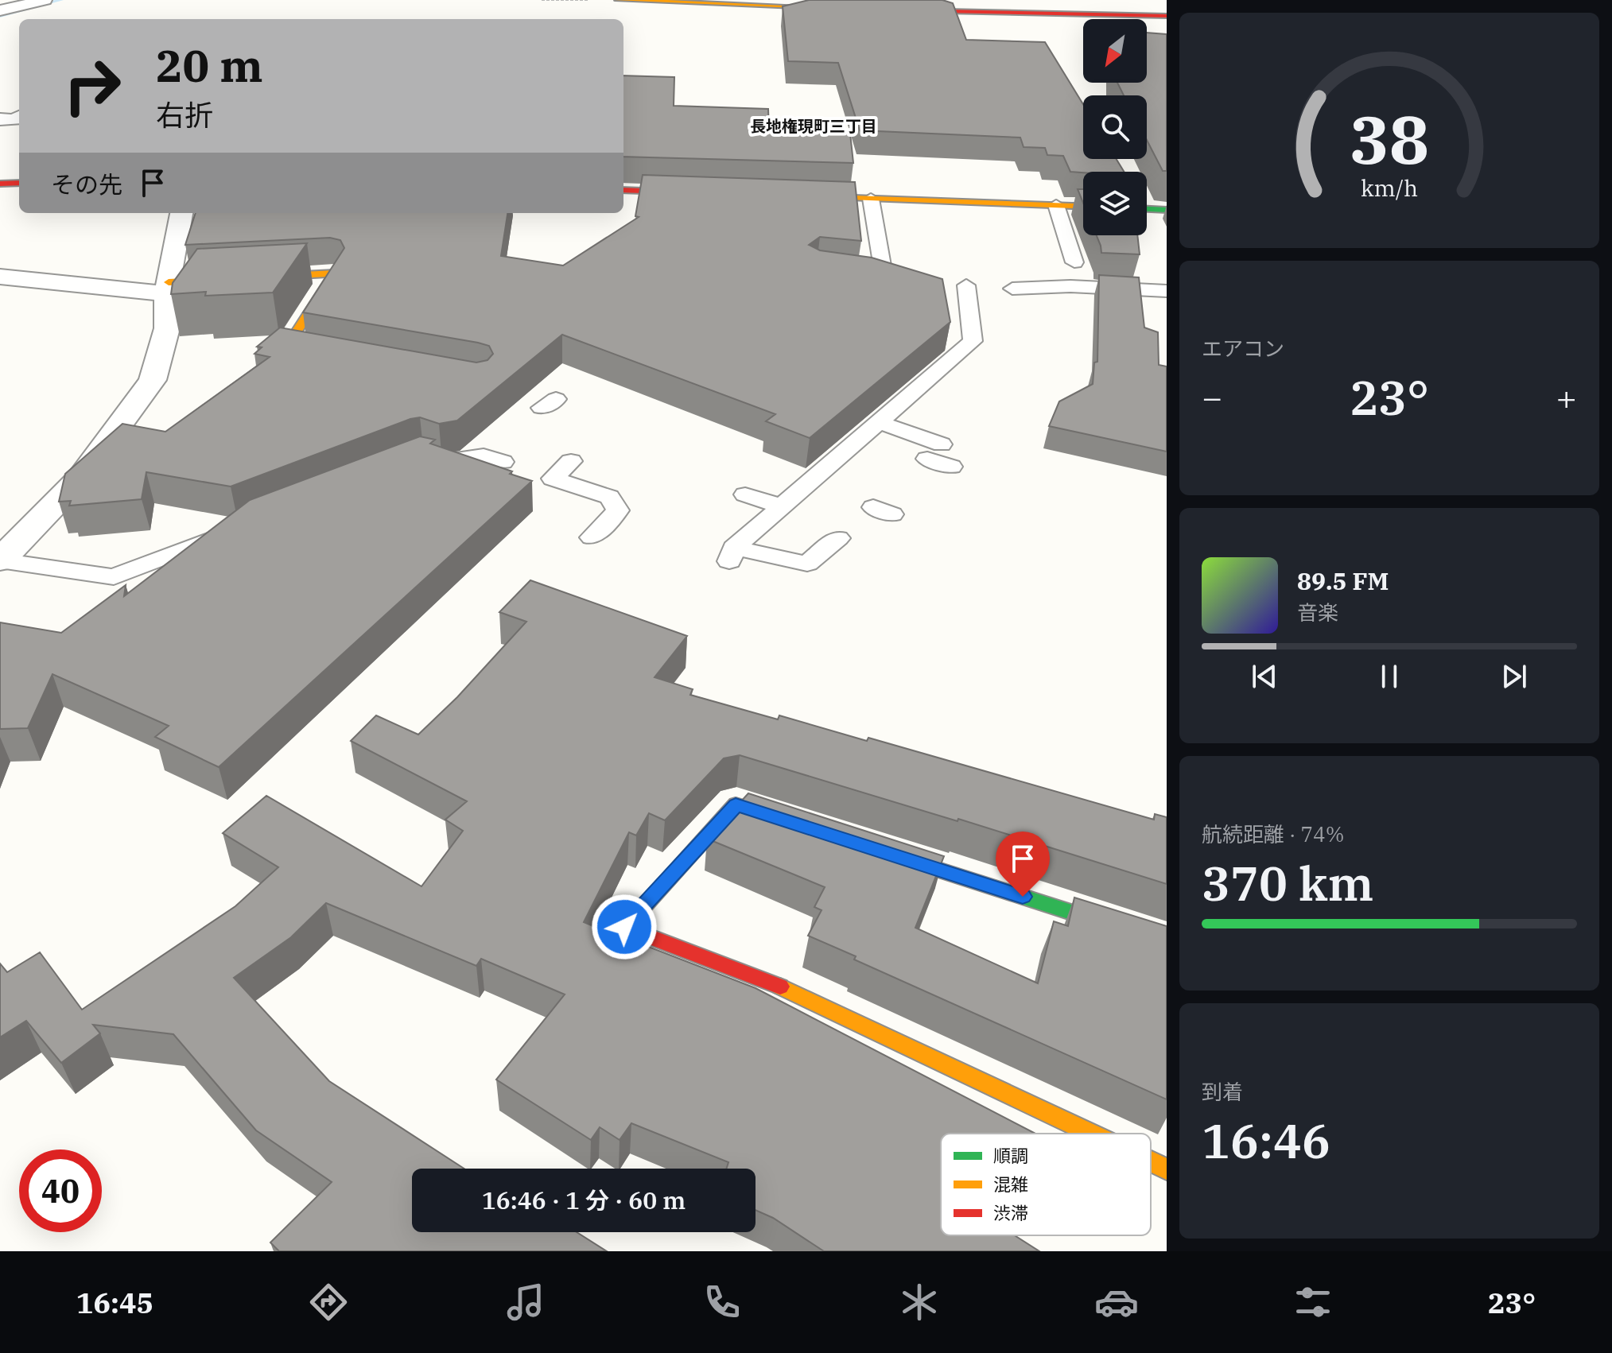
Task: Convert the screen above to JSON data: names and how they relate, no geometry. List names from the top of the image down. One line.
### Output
{"districts":["長地権現町三丁目"],"legend":["順調","混雑","渋滞"],"north":"bottom left","page":{"turn":["20 m","右折"],"then":"その先","tile":["エアコン",["航続距離 · 74%","370 km"],["到着","16:46"]],"heat":["−","23°","+"],"song":["89.5 FM","音楽"],"limit":"40","trip":"16:46 · 1 分 · 60 m","tabs":["16:45","23°"],"gauge":["38","km/h"]}}
